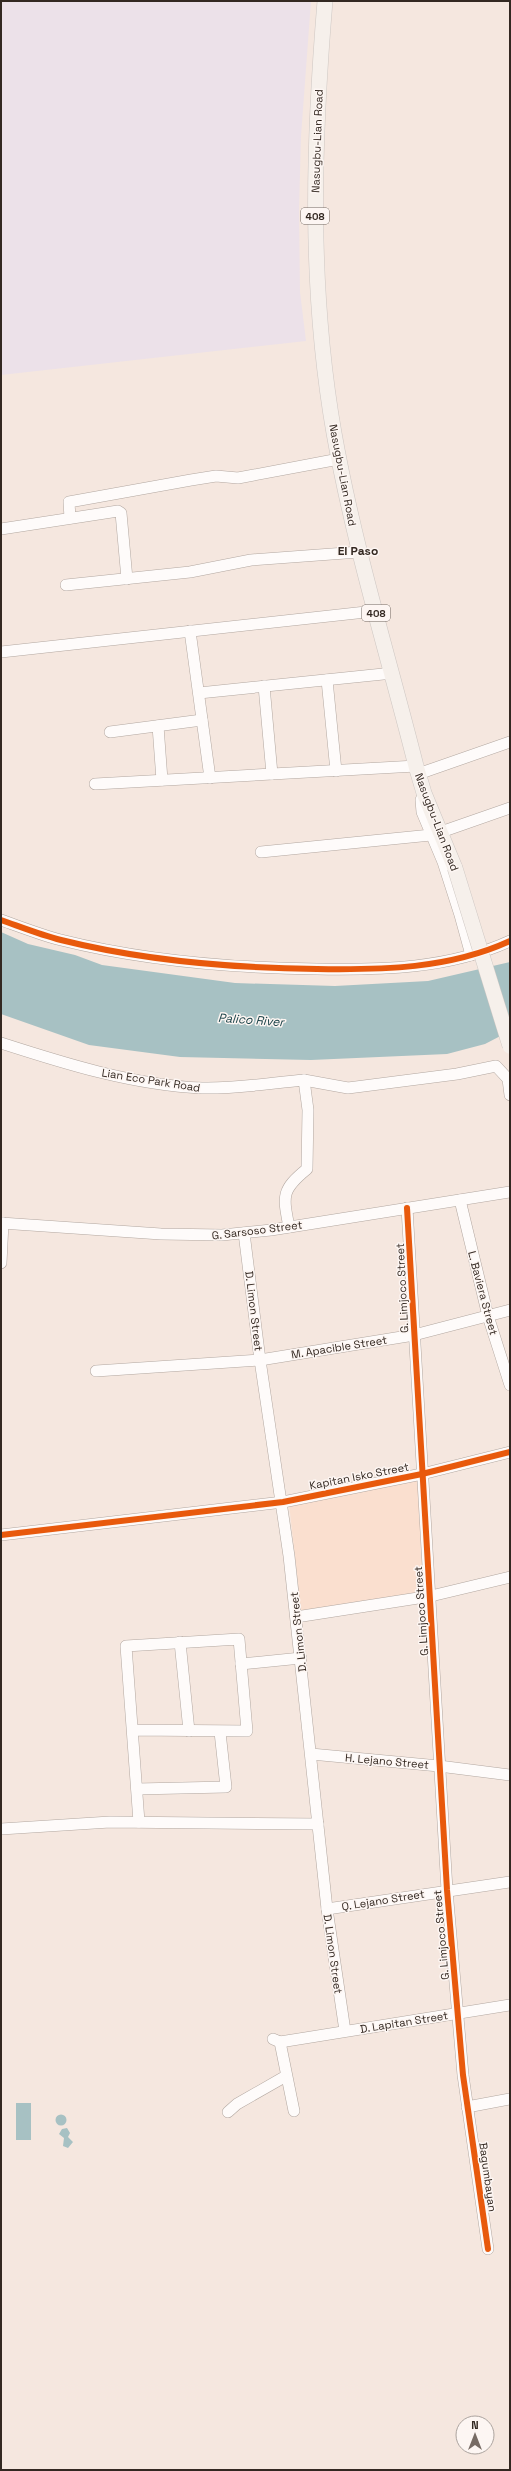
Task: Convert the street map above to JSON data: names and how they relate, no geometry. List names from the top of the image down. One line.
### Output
{"streets":{"main road":["Nasugbu-Lian Road","408"],"street":["Lian Eco Park Road","G. Sarsoso Street","G. Limjoco Street","L. Baviera Street","D. Limon Street","M. Apacible Street","Kapitan Isko Street","H. Lejano Street","Q. Lejano Street","D. Lapitan Street","Bagumbayan"]},"crossings":[["G. Sarsoso Street","G. Limjoco Street"],["G. Sarsoso Street","L. Baviera Street"],["G. Sarsoso Street","D. Limon Street"],["G. Limjoco Street","M. Apacible Street"],["G. Limjoco Street","Kapitan Isko Street"],["G. Limjoco Street","H. Lejano Street"],["G. Limjoco Street","Q. Lejano Street"],["G. Limjoco Street","D. Lapitan Street"],["G. Limjoco Street","Bagumbayan"],["L. Baviera Street","M. Apacible Street"],["D. Limon Street","M. Apacible Street"],["D. Limon Street","Kapitan Isko Street"],["D. Limon Street","H. Lejano Street"],["D. Limon Street","Q. Lejano Street"],["D. Limon Street","D. Lapitan Street"]],"districts":["El Paso"],"water":["Palico River"],"north":"top"}
